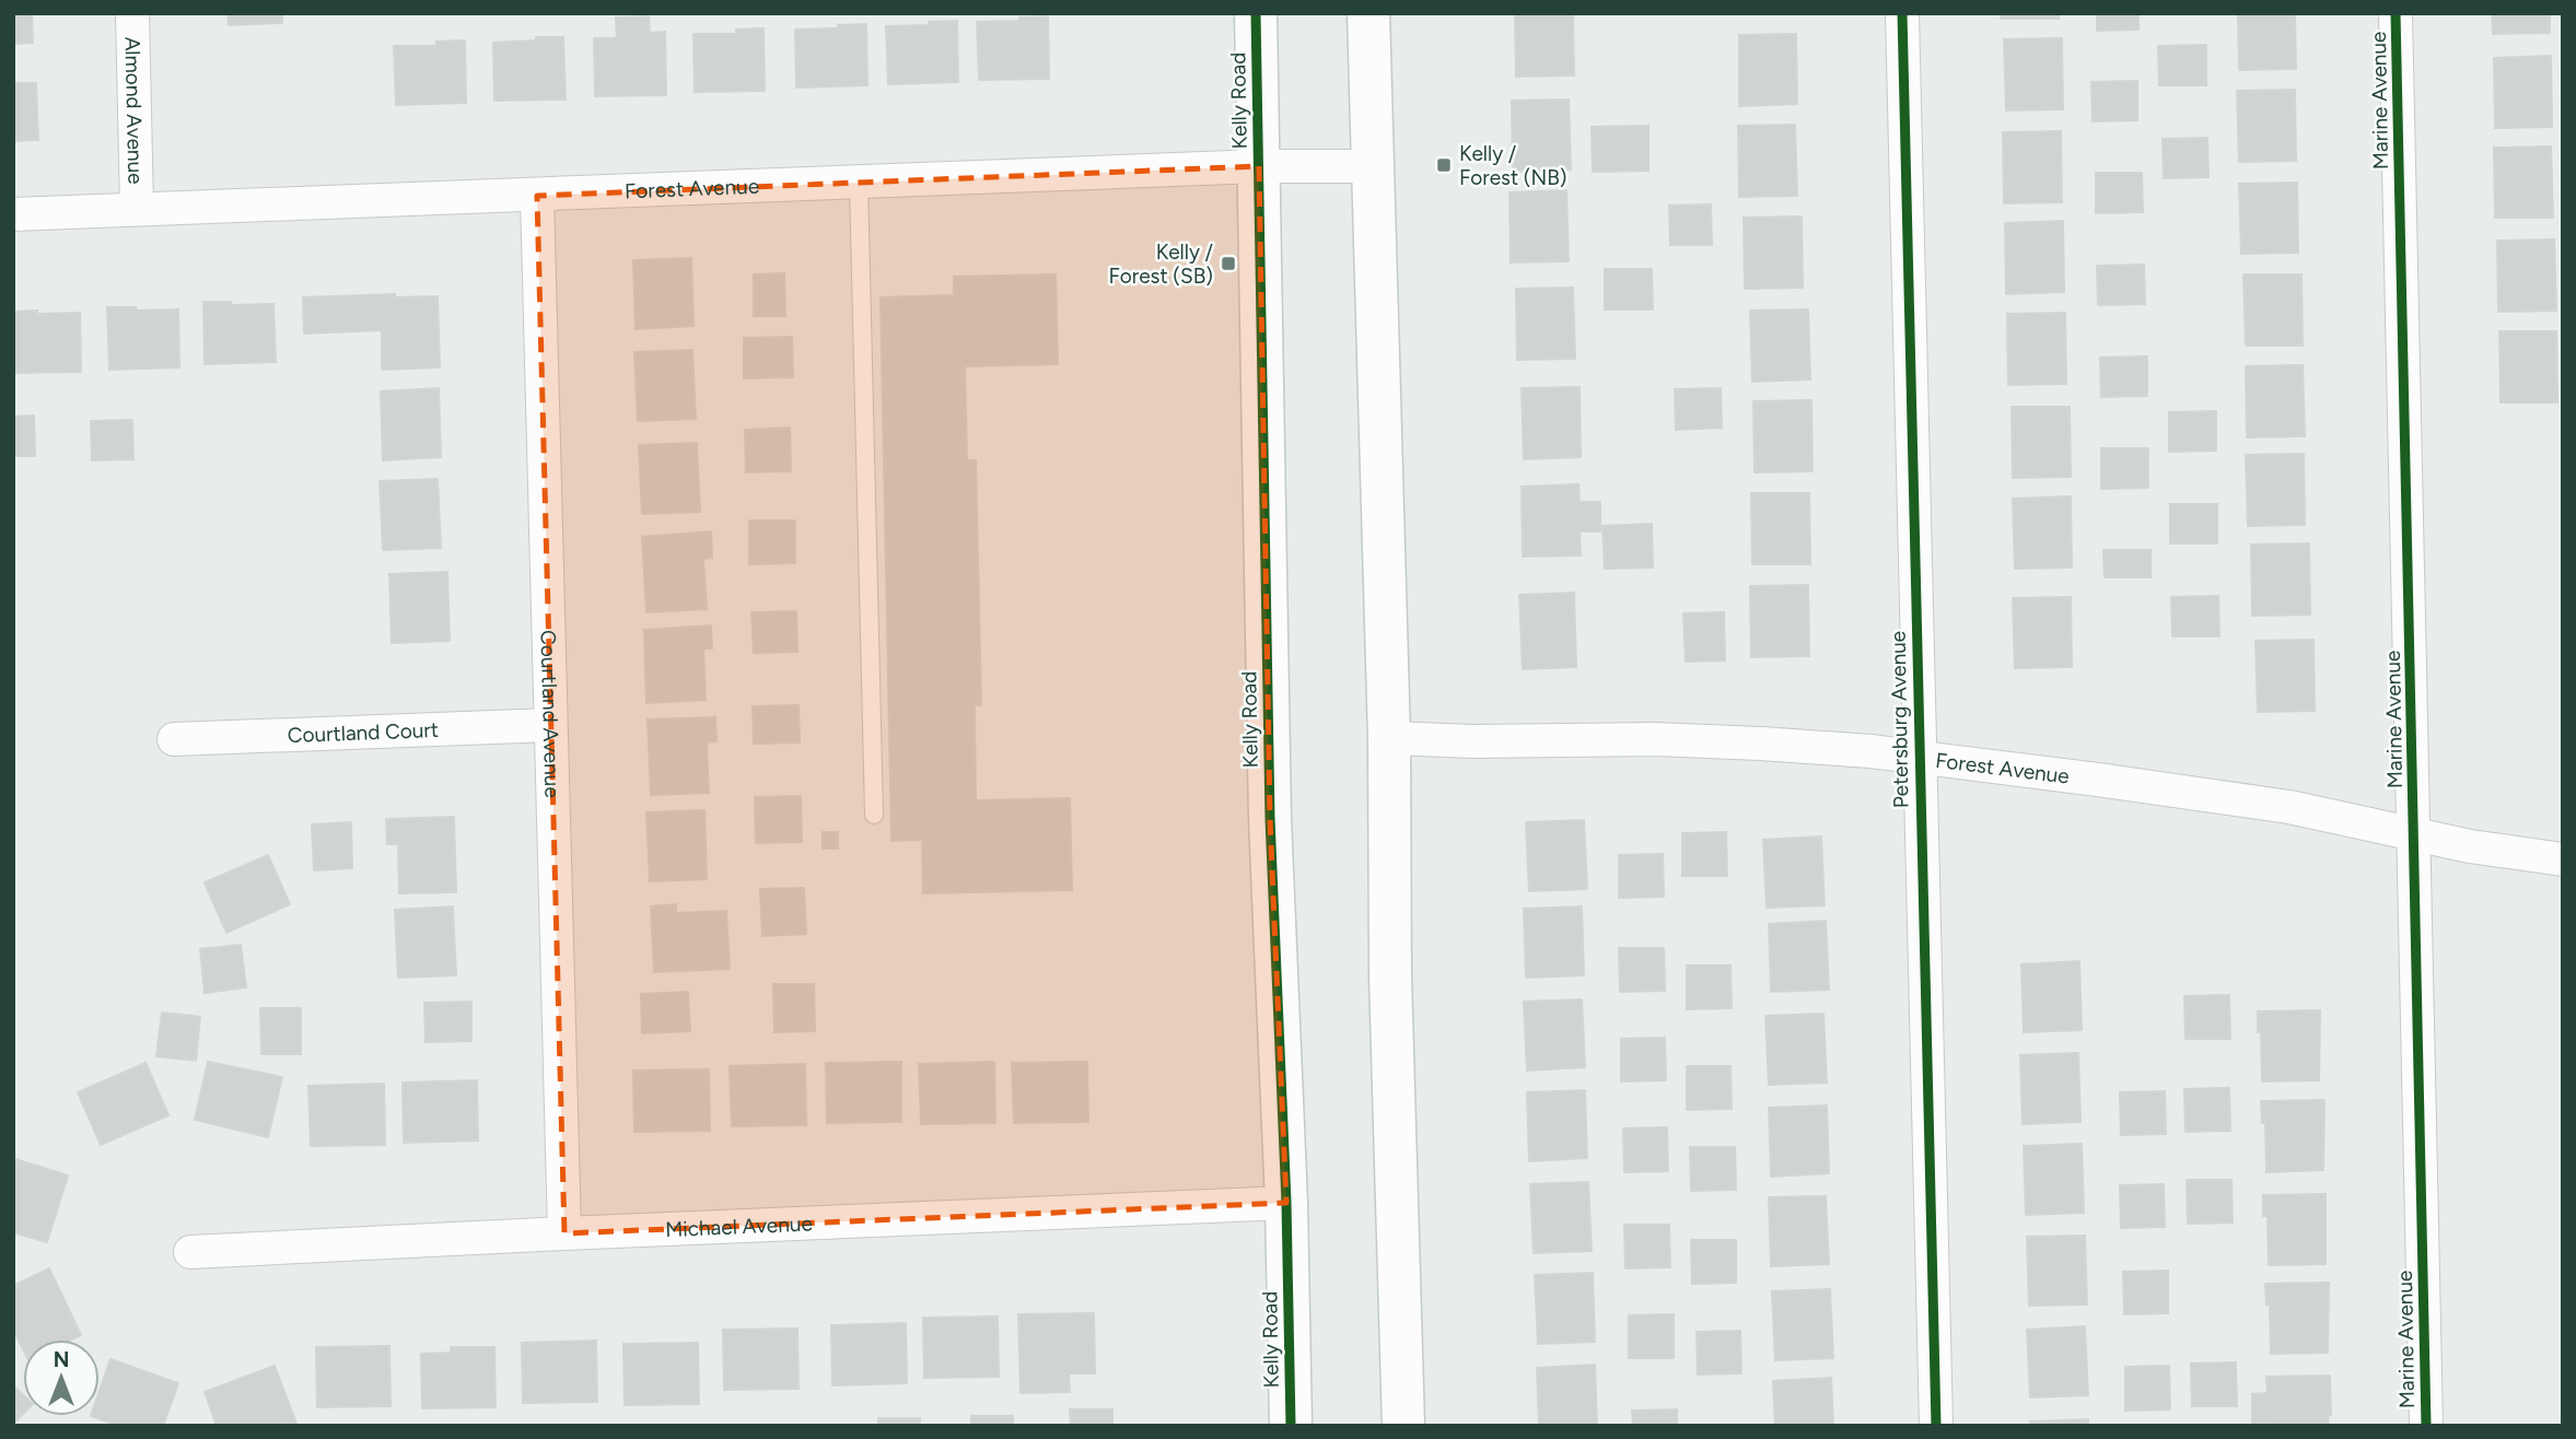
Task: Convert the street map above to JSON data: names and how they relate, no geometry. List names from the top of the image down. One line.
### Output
{"streets":{"street":["Kelly Road","Marine Avenue","Almond Avenue","Forest Avenue","Courtland Avenue","Petersburg Avenue","Courtland Court","Michael Avenue"]},"crossings":[["Kelly Road","Forest Avenue"],["Kelly Road","Michael Avenue"],["Marine Avenue","Forest Avenue"],["Almond Avenue","Forest Avenue"],["Forest Avenue","Courtland Avenue"],["Forest Avenue","Petersburg Avenue"],["Courtland Avenue","Courtland Court"],["Courtland Avenue","Michael Avenue"]],"places":{"transit":["Kelly / Forest (NB)","Kelly / Forest (SB)"]},"north":"top"}
